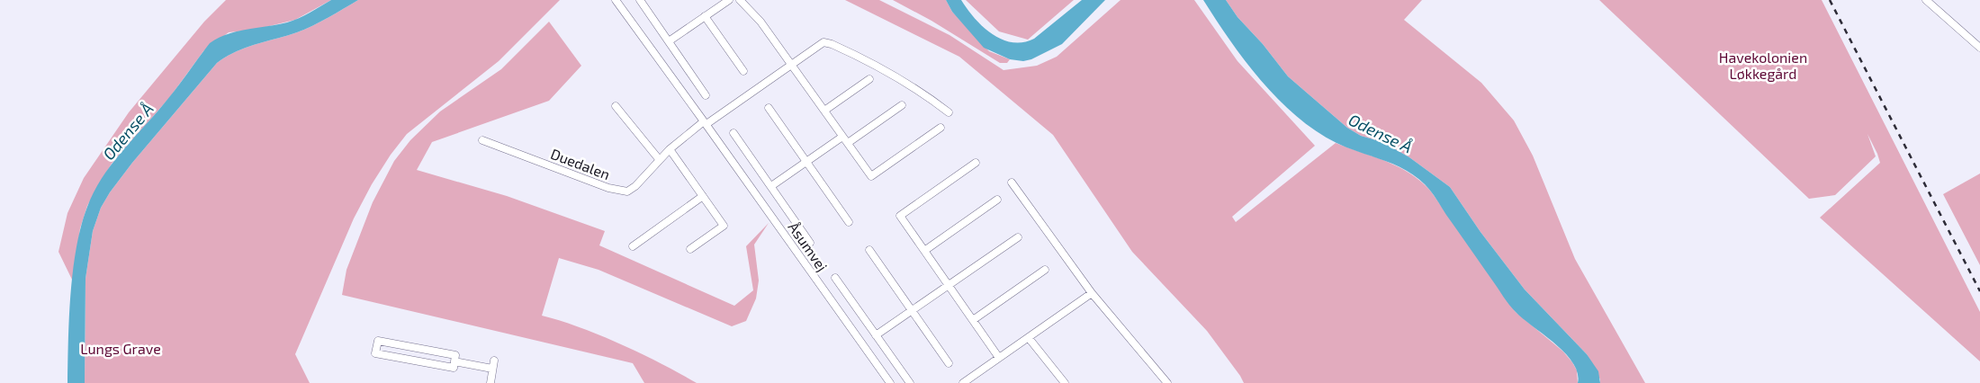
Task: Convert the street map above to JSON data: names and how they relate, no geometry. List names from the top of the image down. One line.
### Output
{"streets":{"street":["Duedalen","Åsumvej"]},"crossings":[["Duedalen","Åsumvej"]],"water":["Odense Å"],"parks":["Havekolonien Løkkegård","Lungs Grave"]}
